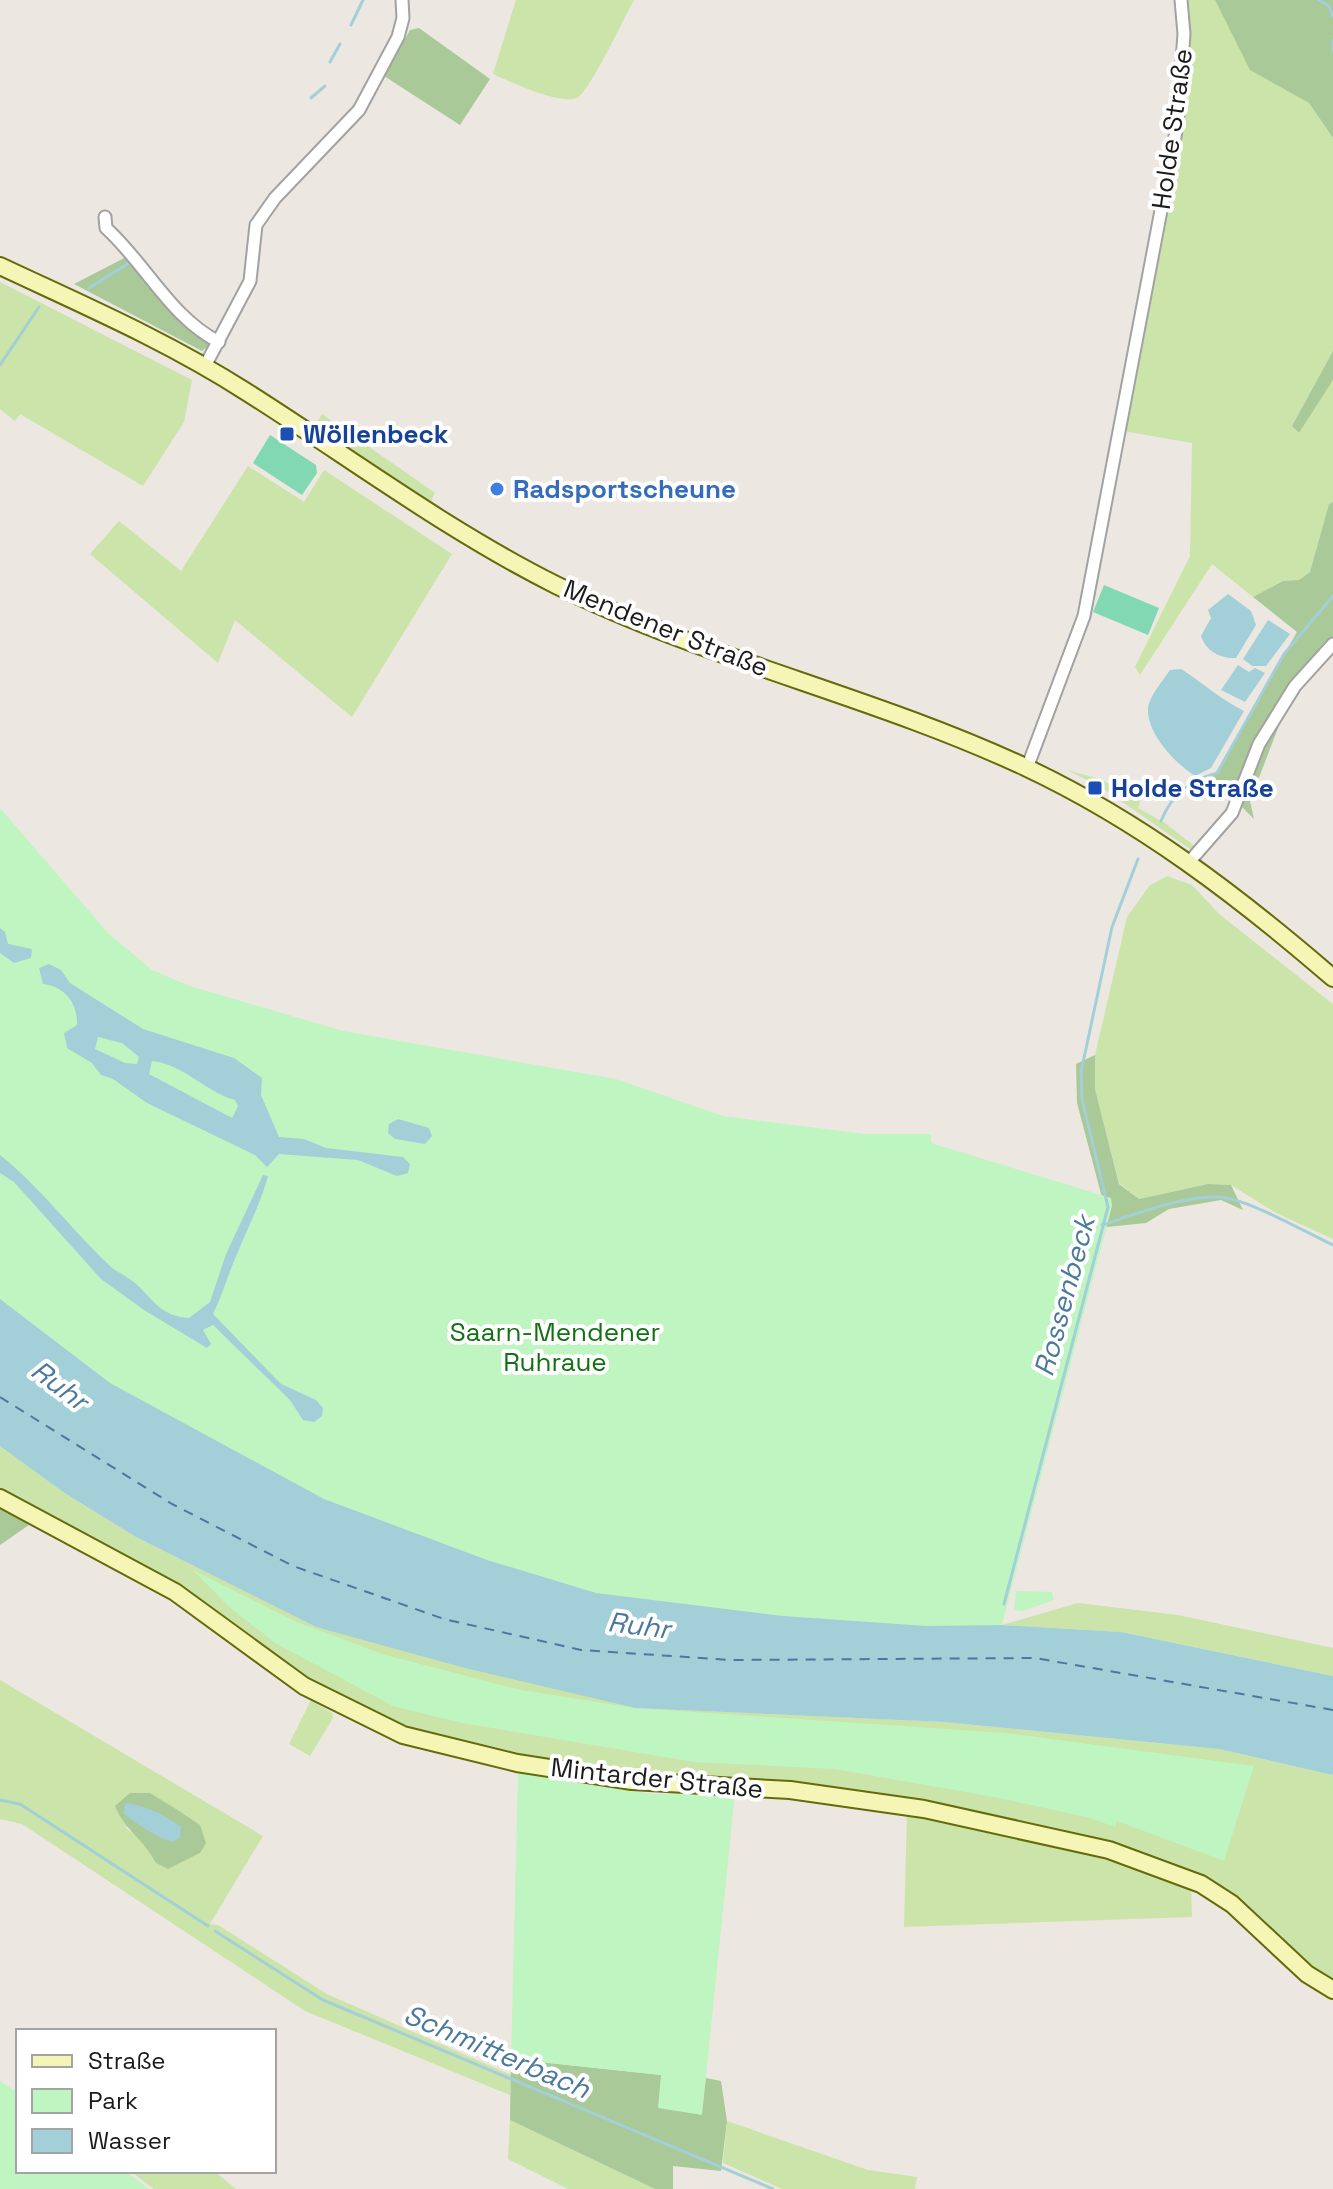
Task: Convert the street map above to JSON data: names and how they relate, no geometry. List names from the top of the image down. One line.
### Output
{"streets":{"main road":["Mendener Straße","Mintarder Straße"],"street":["Holde Straße"]},"crossings":[["Holde Straße","Mendener Straße"]],"water":["Rossenbeck","Ruhr","Schmitterbach"],"parks":["Saarn-Mendener Ruhraue"],"places":{"transit":["Wöllenbeck","Holde Straße"],"other":["Radsportscheune"]},"legend":["Straße","Park","Wasser"]}
